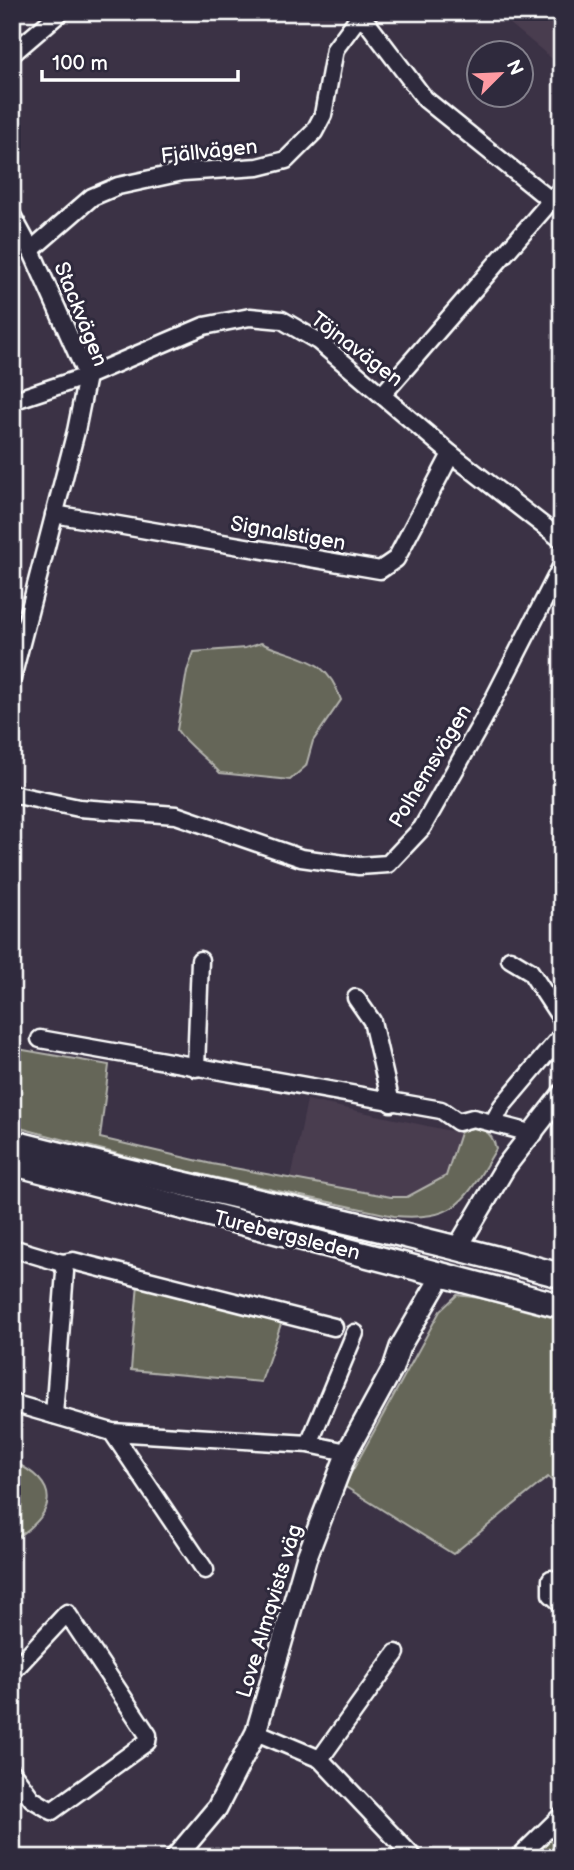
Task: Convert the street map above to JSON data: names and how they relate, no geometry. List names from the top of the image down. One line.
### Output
{"streets":{"main road":["Turebergsleden"],"street":["Fjällvägen","Stackvägen","Töjnavägen","Signalstigen","Polhemsvägen","Love Almqvists väg"]},"crossings":[["Fjällvägen","Stackvägen"],["Stackvägen","Töjnavägen"],["Stackvägen","Signalstigen"],["Töjnavägen","Signalstigen"],["Turebergsleden","Love Almqvists väg"]],"scale_bar":"100 m","north":"top right"}
